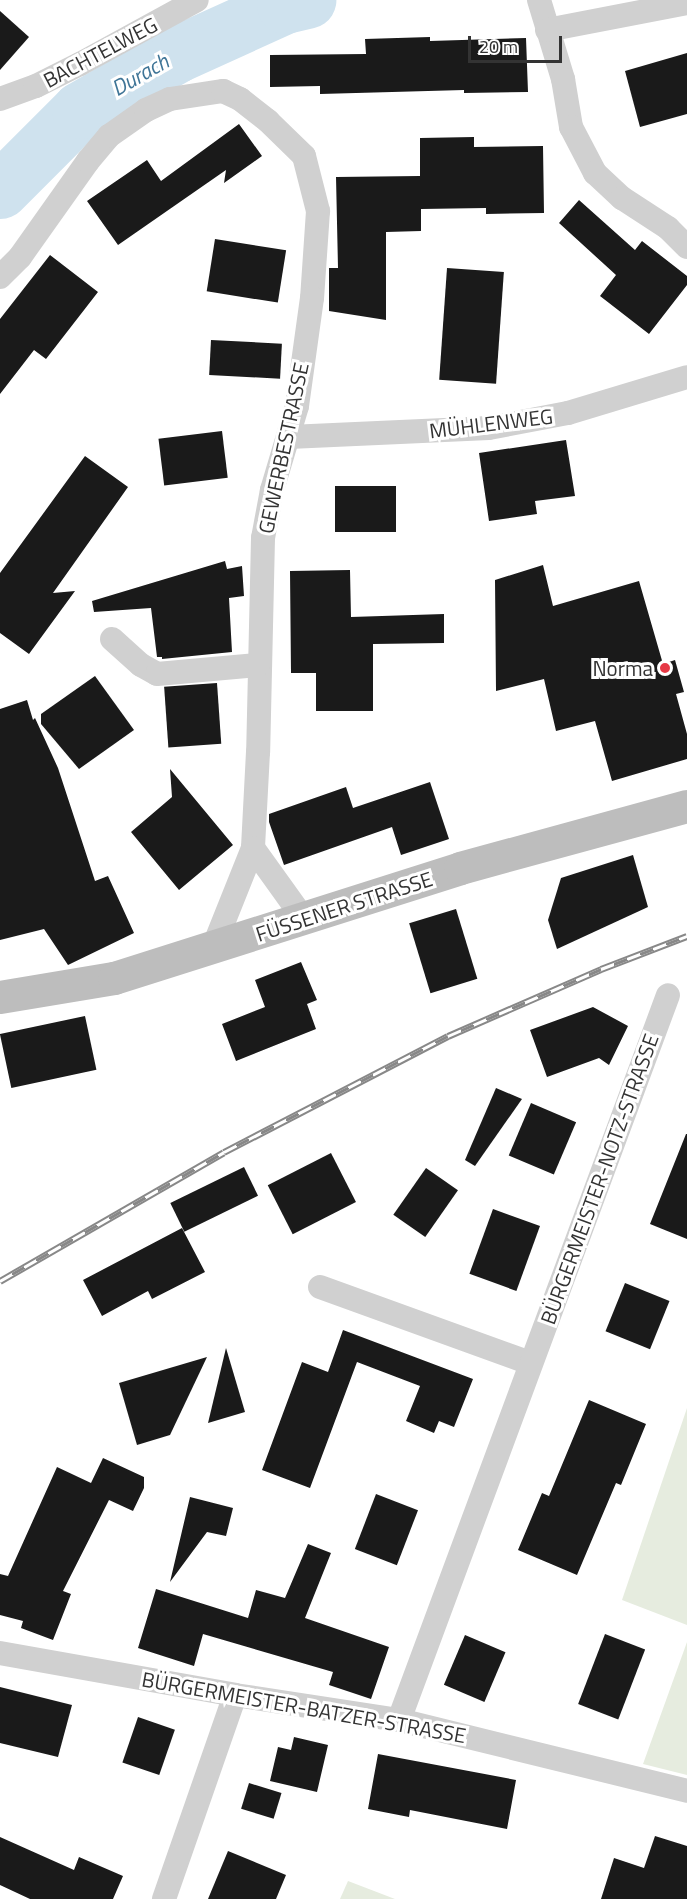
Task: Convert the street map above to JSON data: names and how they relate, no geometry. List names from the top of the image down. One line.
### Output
{"streets":{"main road":["FÜSSENER STRASSE"],"street":["BACHTELWEG","MÜHLENWEG","GEWERBESTRASSE","BÜRGERMEISTER-NOTZ-STRASSE","BÜRGERMEISTER-BATZER-STRASSE"]},"crossings":[["MÜHLENWEG","GEWERBESTRASSE"],["GEWERBESTRASSE","FÜSSENER STRASSE"],["BÜRGERMEISTER-NOTZ-STRASSE","BÜRGERMEISTER-BATZER-STRASSE"]],"water":["Durach"],"places":["Norma"],"scale_bar":"20 m"}
